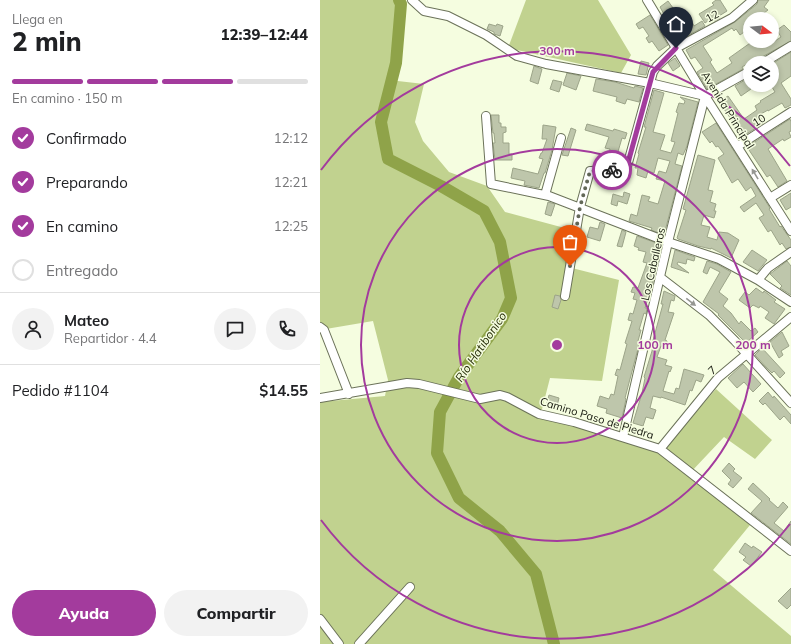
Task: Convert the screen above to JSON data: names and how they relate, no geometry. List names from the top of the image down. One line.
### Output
{"streets":{"street":["12","Avenida Principal","10","Los Caballeros","7","Camino Paso de Piedra"]},"crossings":[["12","Avenida Principal"],["Avenida Principal","10"],["Avenida Principal","Los Caballeros"],["Los Caballeros","Camino Paso de Piedra"],["7","Camino Paso de Piedra"]],"water":["Río Hatibonico"],"north":"right","page":{"heading":["2 min","Llega en","12:39–12:44"],"panel":["Mateo","Repartidor · 4.4","Pedido #1104","$14.55"],"bar":"En camino · 150 m","list":[["Confirmado","12:12"],["Preparando","12:21"],["En camino","12:25"],"Entregado"],"buttons":["Ayuda","Compartir"]},"rings":["300 m","100 m","200 m"]}
